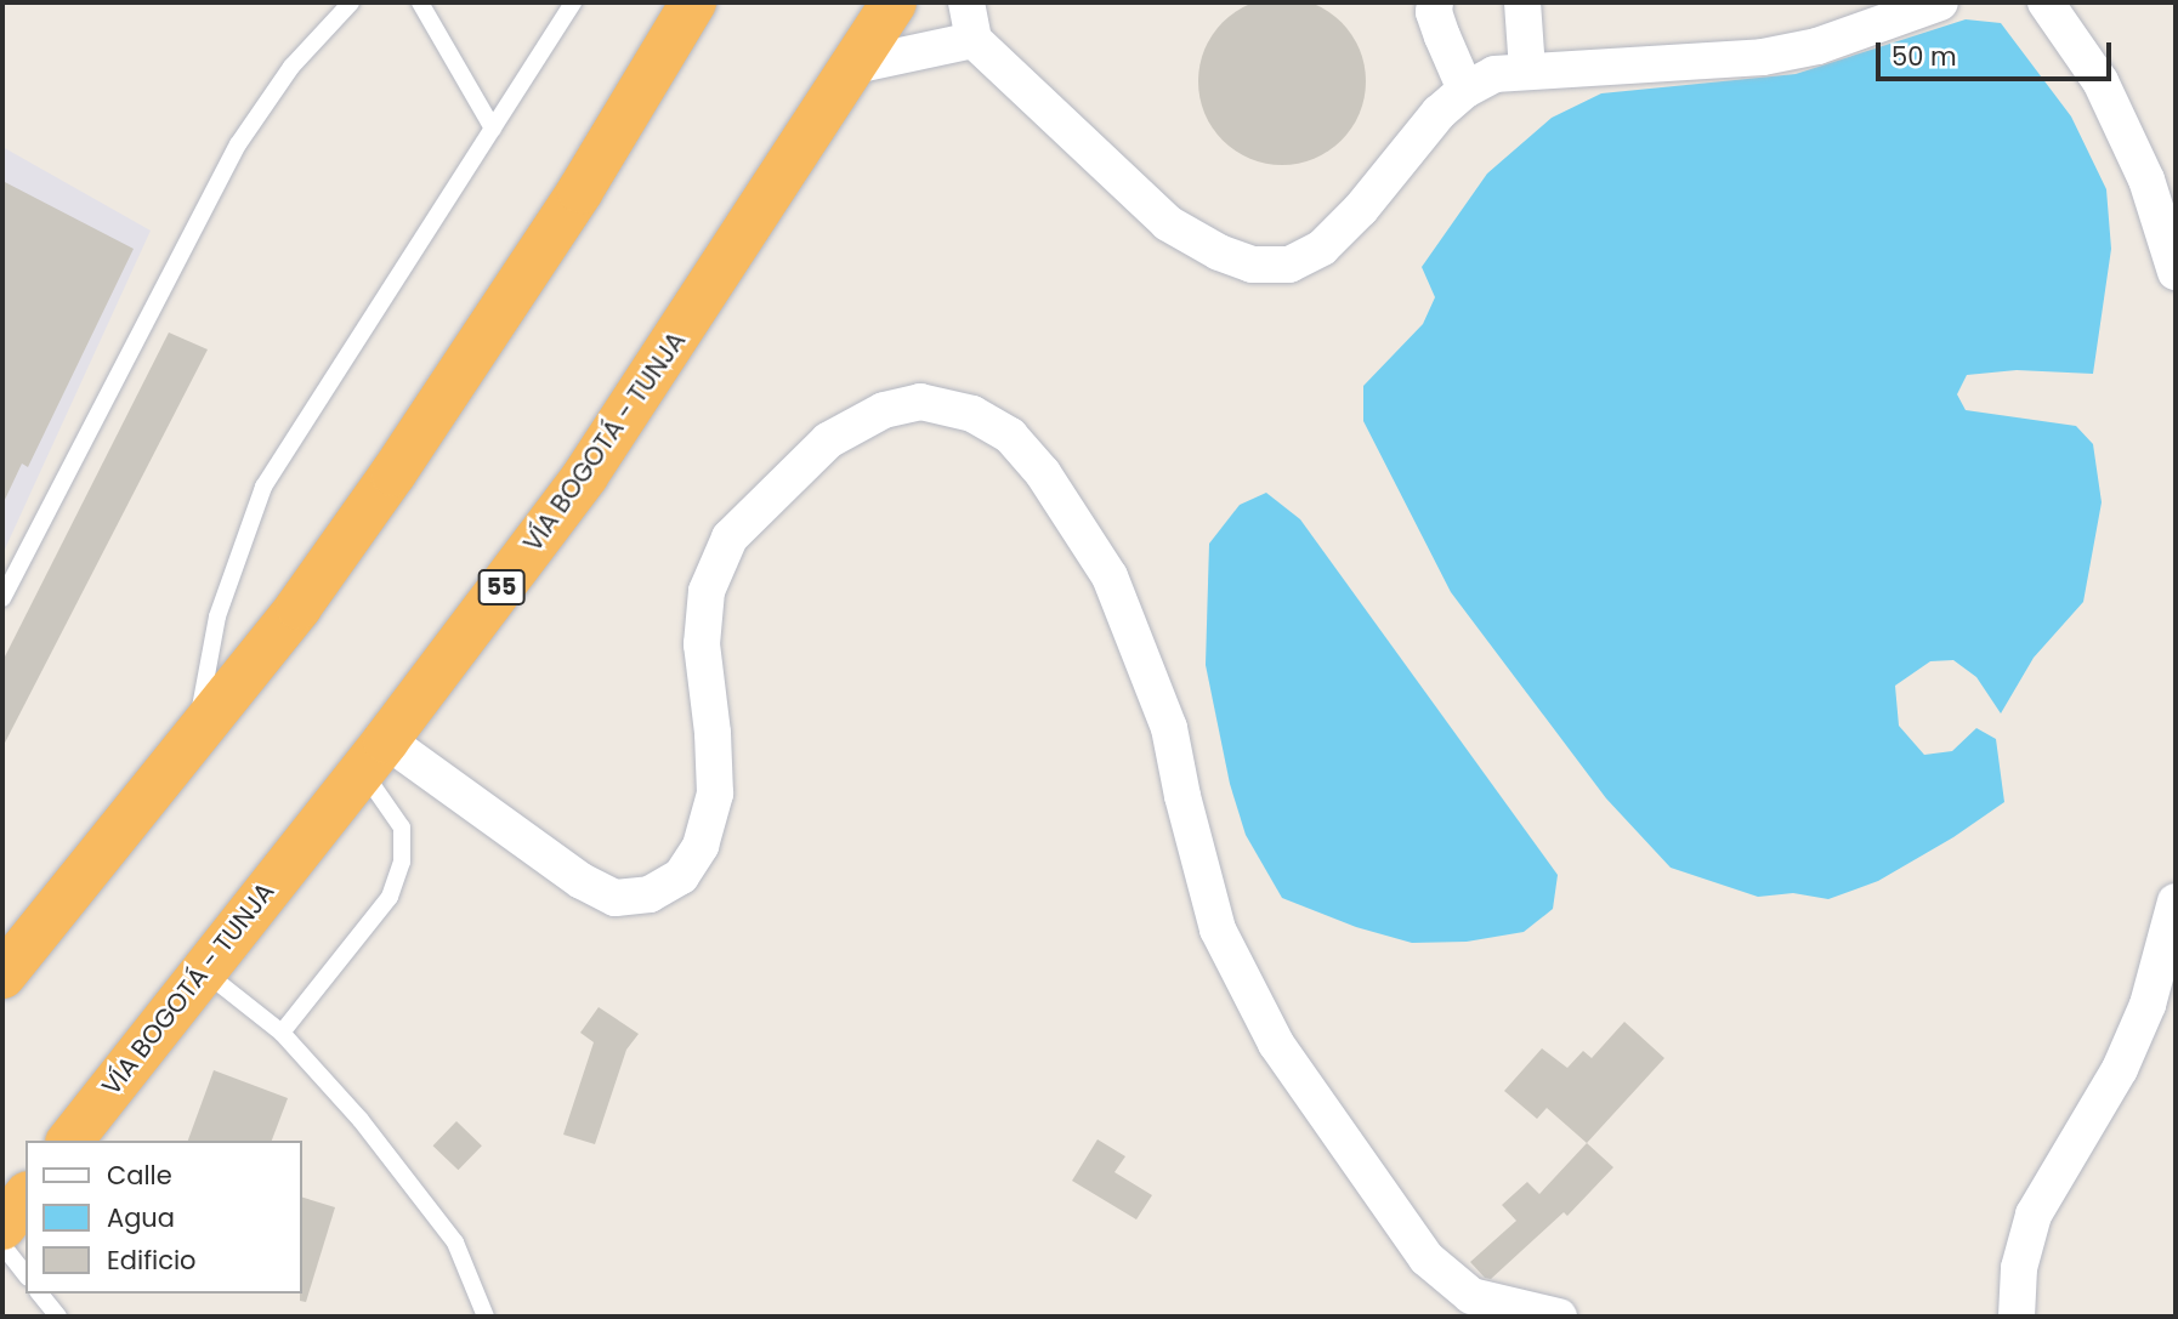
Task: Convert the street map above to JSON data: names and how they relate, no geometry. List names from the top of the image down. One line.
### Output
{"streets":{"highway":["VÍA BOGOTÁ - TUNJA","55"]},"legend":["Calle","Agua","Edificio"],"scale_bar":"50 m"}
